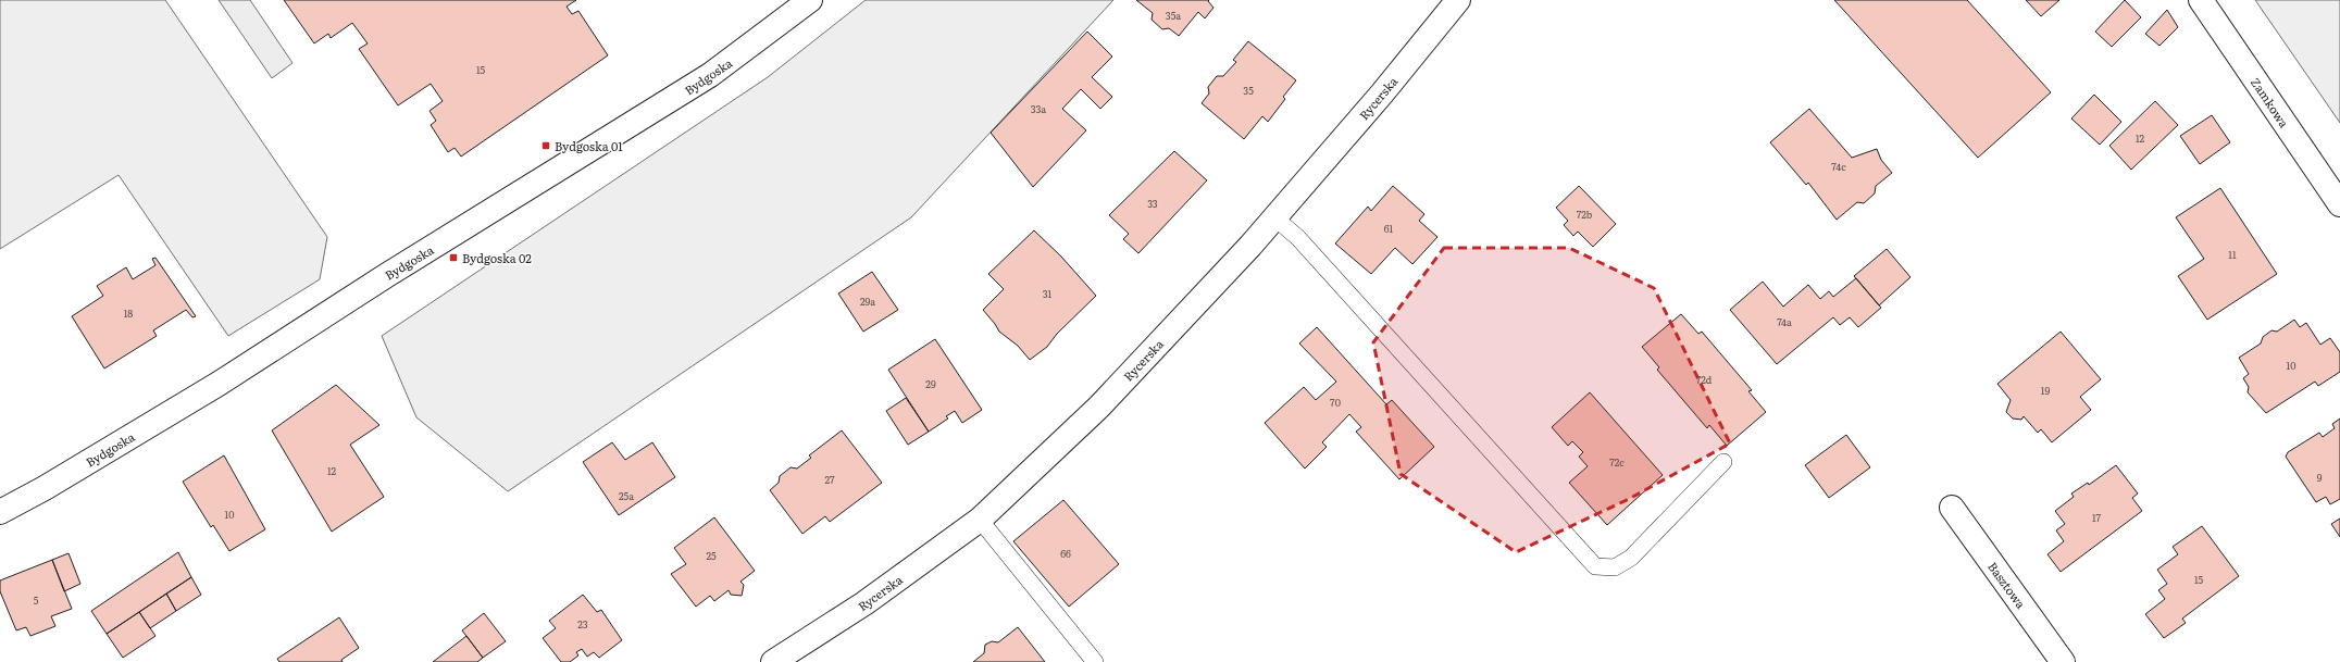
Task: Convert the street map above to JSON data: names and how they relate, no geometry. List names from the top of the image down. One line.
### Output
{"streets":{"street":["Bydgoska","Rycerska","Zamkowa","Basztowa"]},"places":{"transit":["Bydgoska 01","Bydgoska 02"]},"house_numbers":["35a","15","35","33a","12","74c","33","72b","61","11","31","29a","18","74a","10","72d","29","19","70","72c","12","9","27","25a","10","17","66","25","15","5","23"]}
